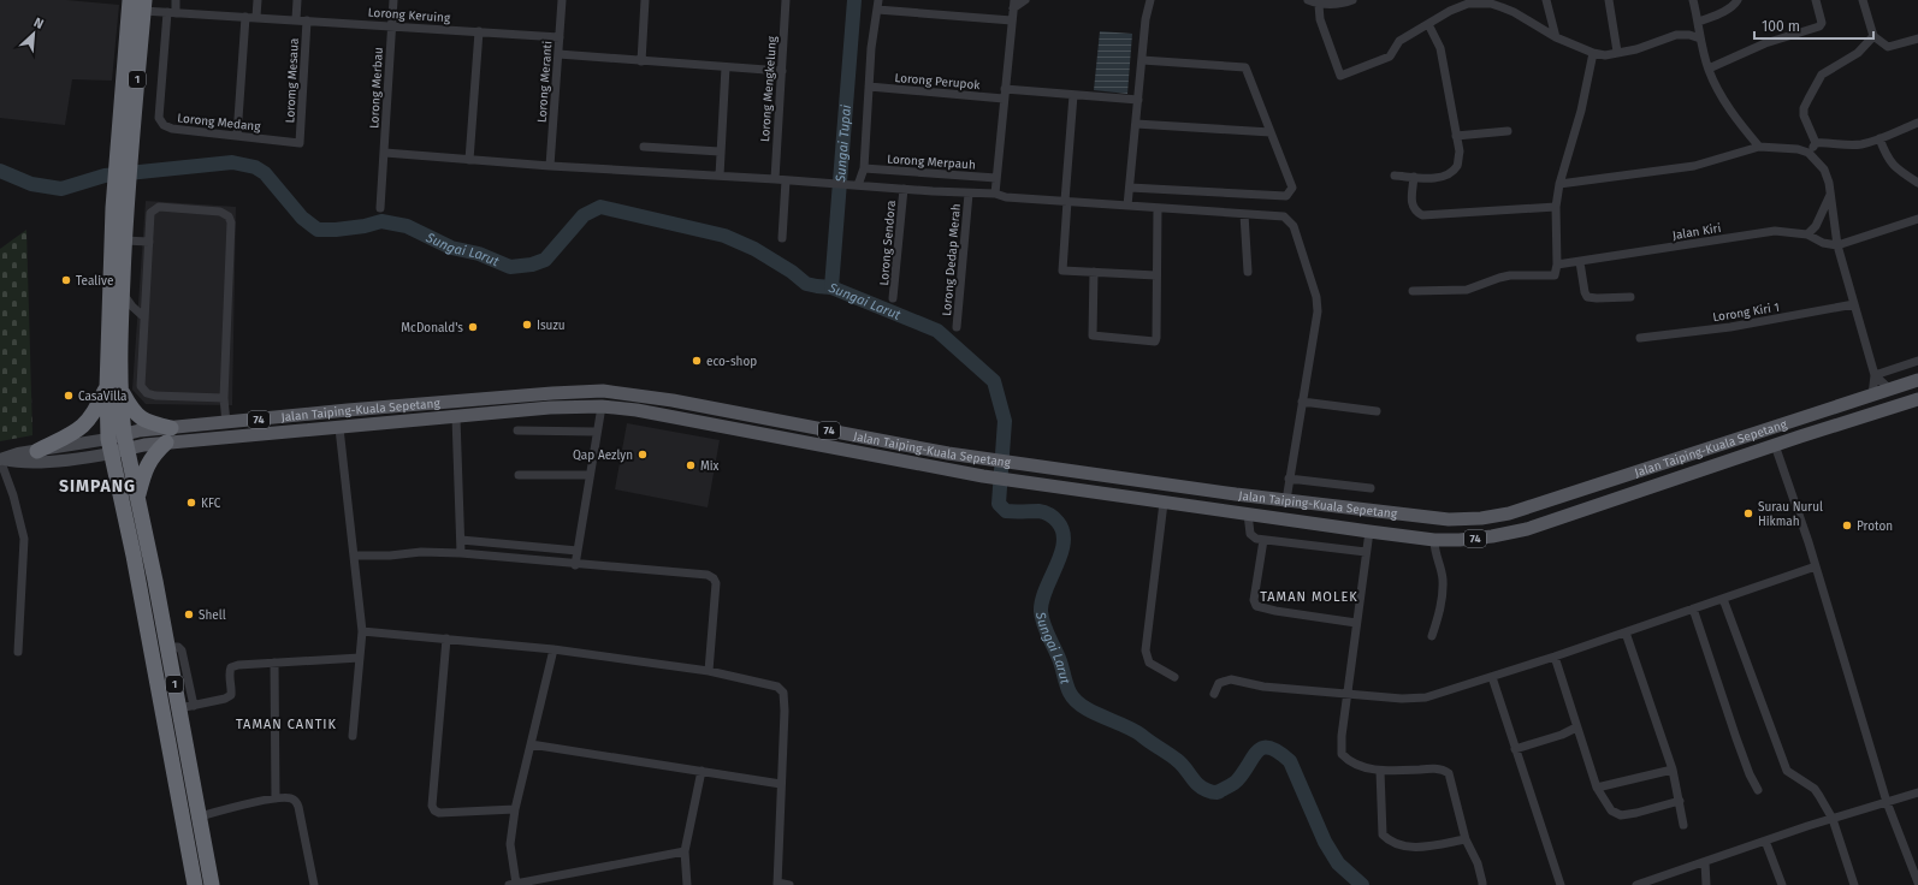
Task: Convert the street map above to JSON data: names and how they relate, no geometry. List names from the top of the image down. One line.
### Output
{"streets":{"highway":["1"],"main road":["Jalan Taiping-Kuala Sepetang","74"],"street":["Lorong Keruing","Loromg Mesaua","Lorong Perupok","Lorong Meranti","Lorong Merbau","Lorong Mengkelung","Lorong Medang","Lorong Merpauh","Jalan Kiri","Lorong Sendora","Lorong Dedap Merah","Lorong Kiri 1"]},"crossings":[["Lorong Keruing","1"],["Lorong Keruing","Loromg Mesaua"],["Lorong Keruing","Lorong Meranti"],["Lorong Keruing","Lorong Merbau"],["Lorong Keruing","Lorong Medang"],["1","Jalan Taiping-Kuala Sepetang"],["Loromg Mesaua","Lorong Medang"]],"districts":["SIMPANG","TAMAN MOLEK","TAMAN CANTIK"],"water":["Sungai Tupai","Sungai Larut"],"places":["Tealive","Isuzu","McDonald's","eco-shop","CasaVilla","Qap Aezlyn","Mix","KFC","Surau Nurul Hikmah","Proton","Shell"],"scale_bar":"100 m","north":"top right"}
